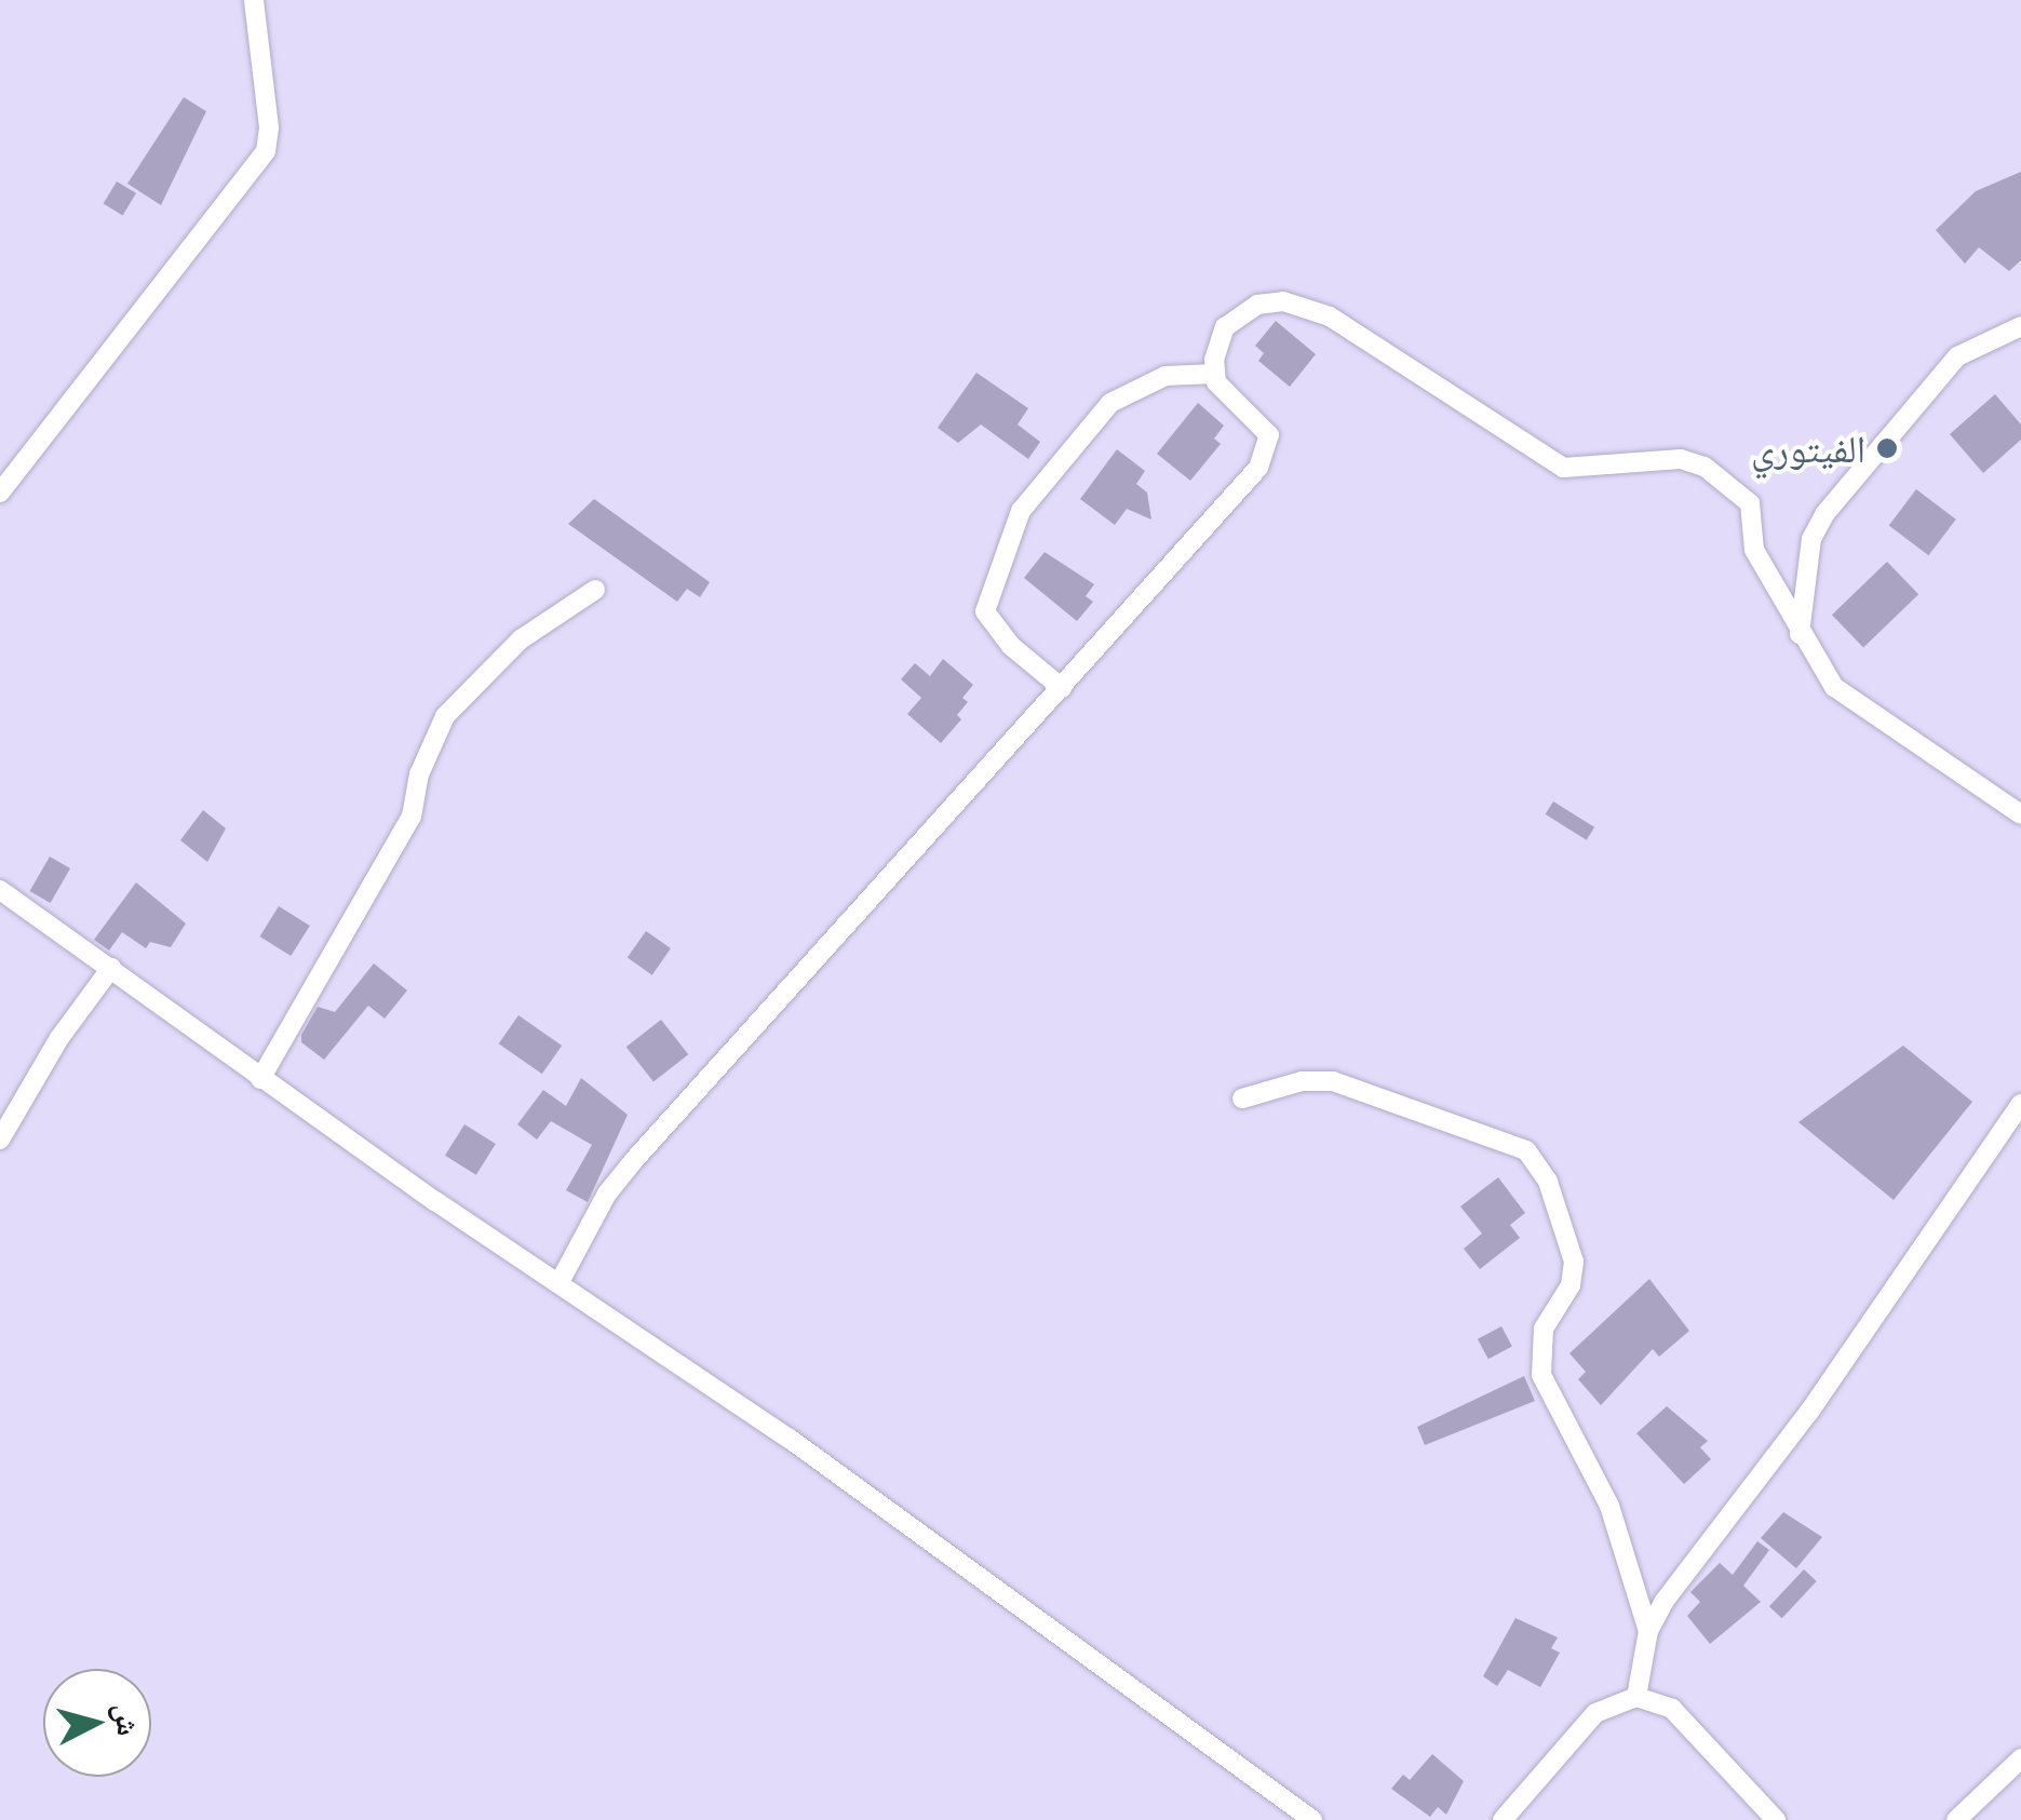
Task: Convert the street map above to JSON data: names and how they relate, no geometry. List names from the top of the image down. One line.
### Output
{"places":["الفيتوري"],"north":"right"}
